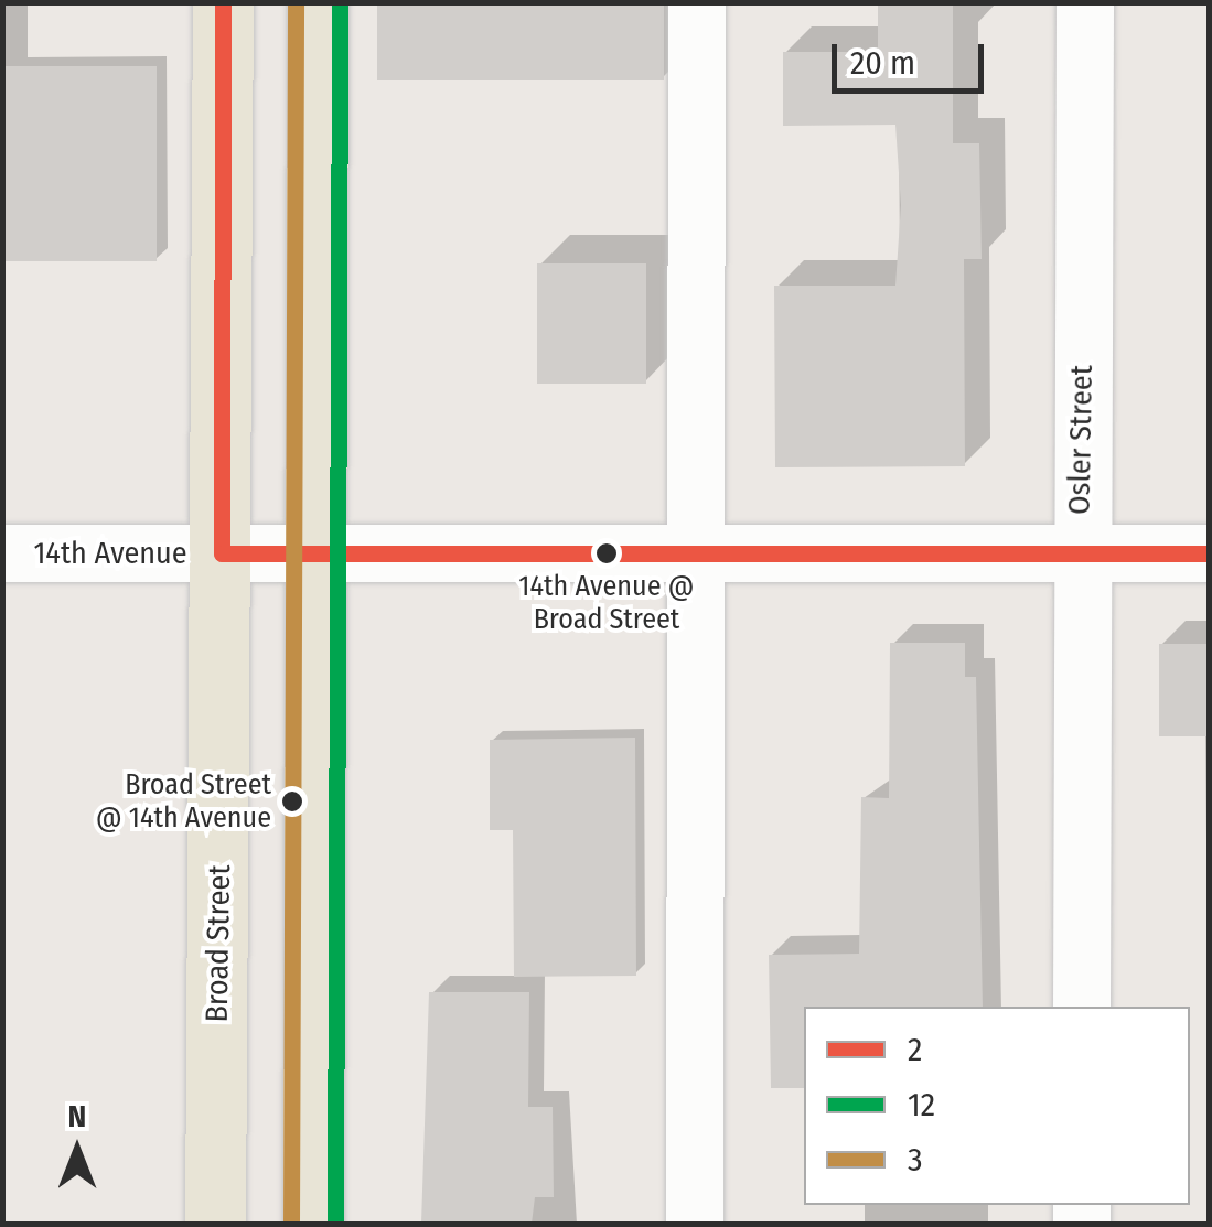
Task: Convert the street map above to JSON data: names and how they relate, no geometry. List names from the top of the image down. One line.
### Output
{"streets":{"main road":["Broad Street"],"street":["Osler Street","14th Avenue"]},"crossings":[["Osler Street","14th Avenue"],["14th Avenue","Broad Street"]],"places":["14th Avenue @ Broad Street","Broad Street @ 14th Avenue"],"lines":["transit line 2","transit line 12","transit line 3"],"legend":["2","12","3"],"scale_bar":"20 m","north":"top"}
